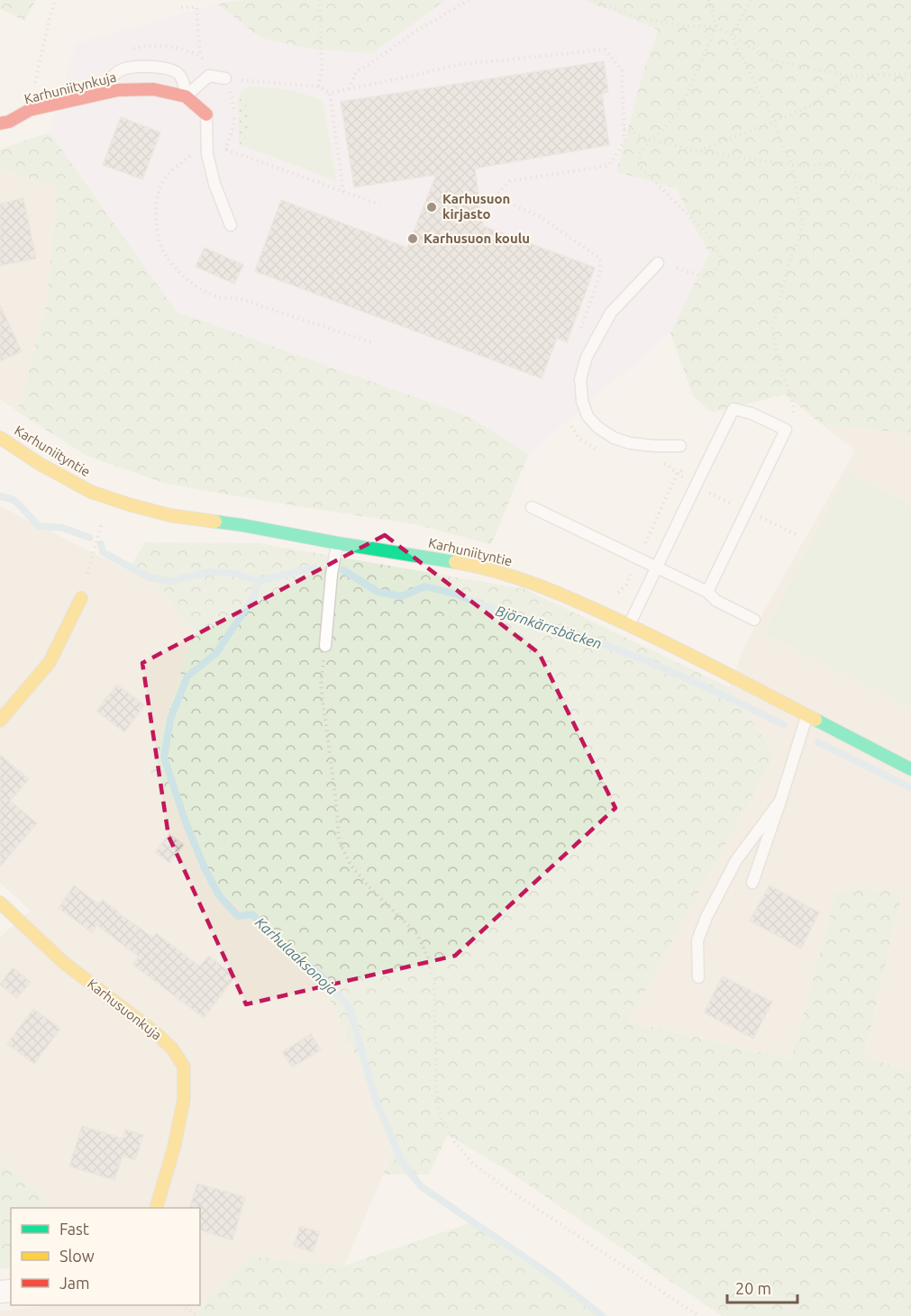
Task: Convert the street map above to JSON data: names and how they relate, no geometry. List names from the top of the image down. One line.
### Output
{"streets":{"street":["Karhuniitynkuja","Karhuniityntie","Karhusuonkuja"]},"water":["Björnkärrsbäcken","Karhulaaksonoja"],"places":["Karhusuon kirjasto","Karhusuon koulu"],"legend":["Fast","Slow","Jam"],"scale_bar":"20 m"}
